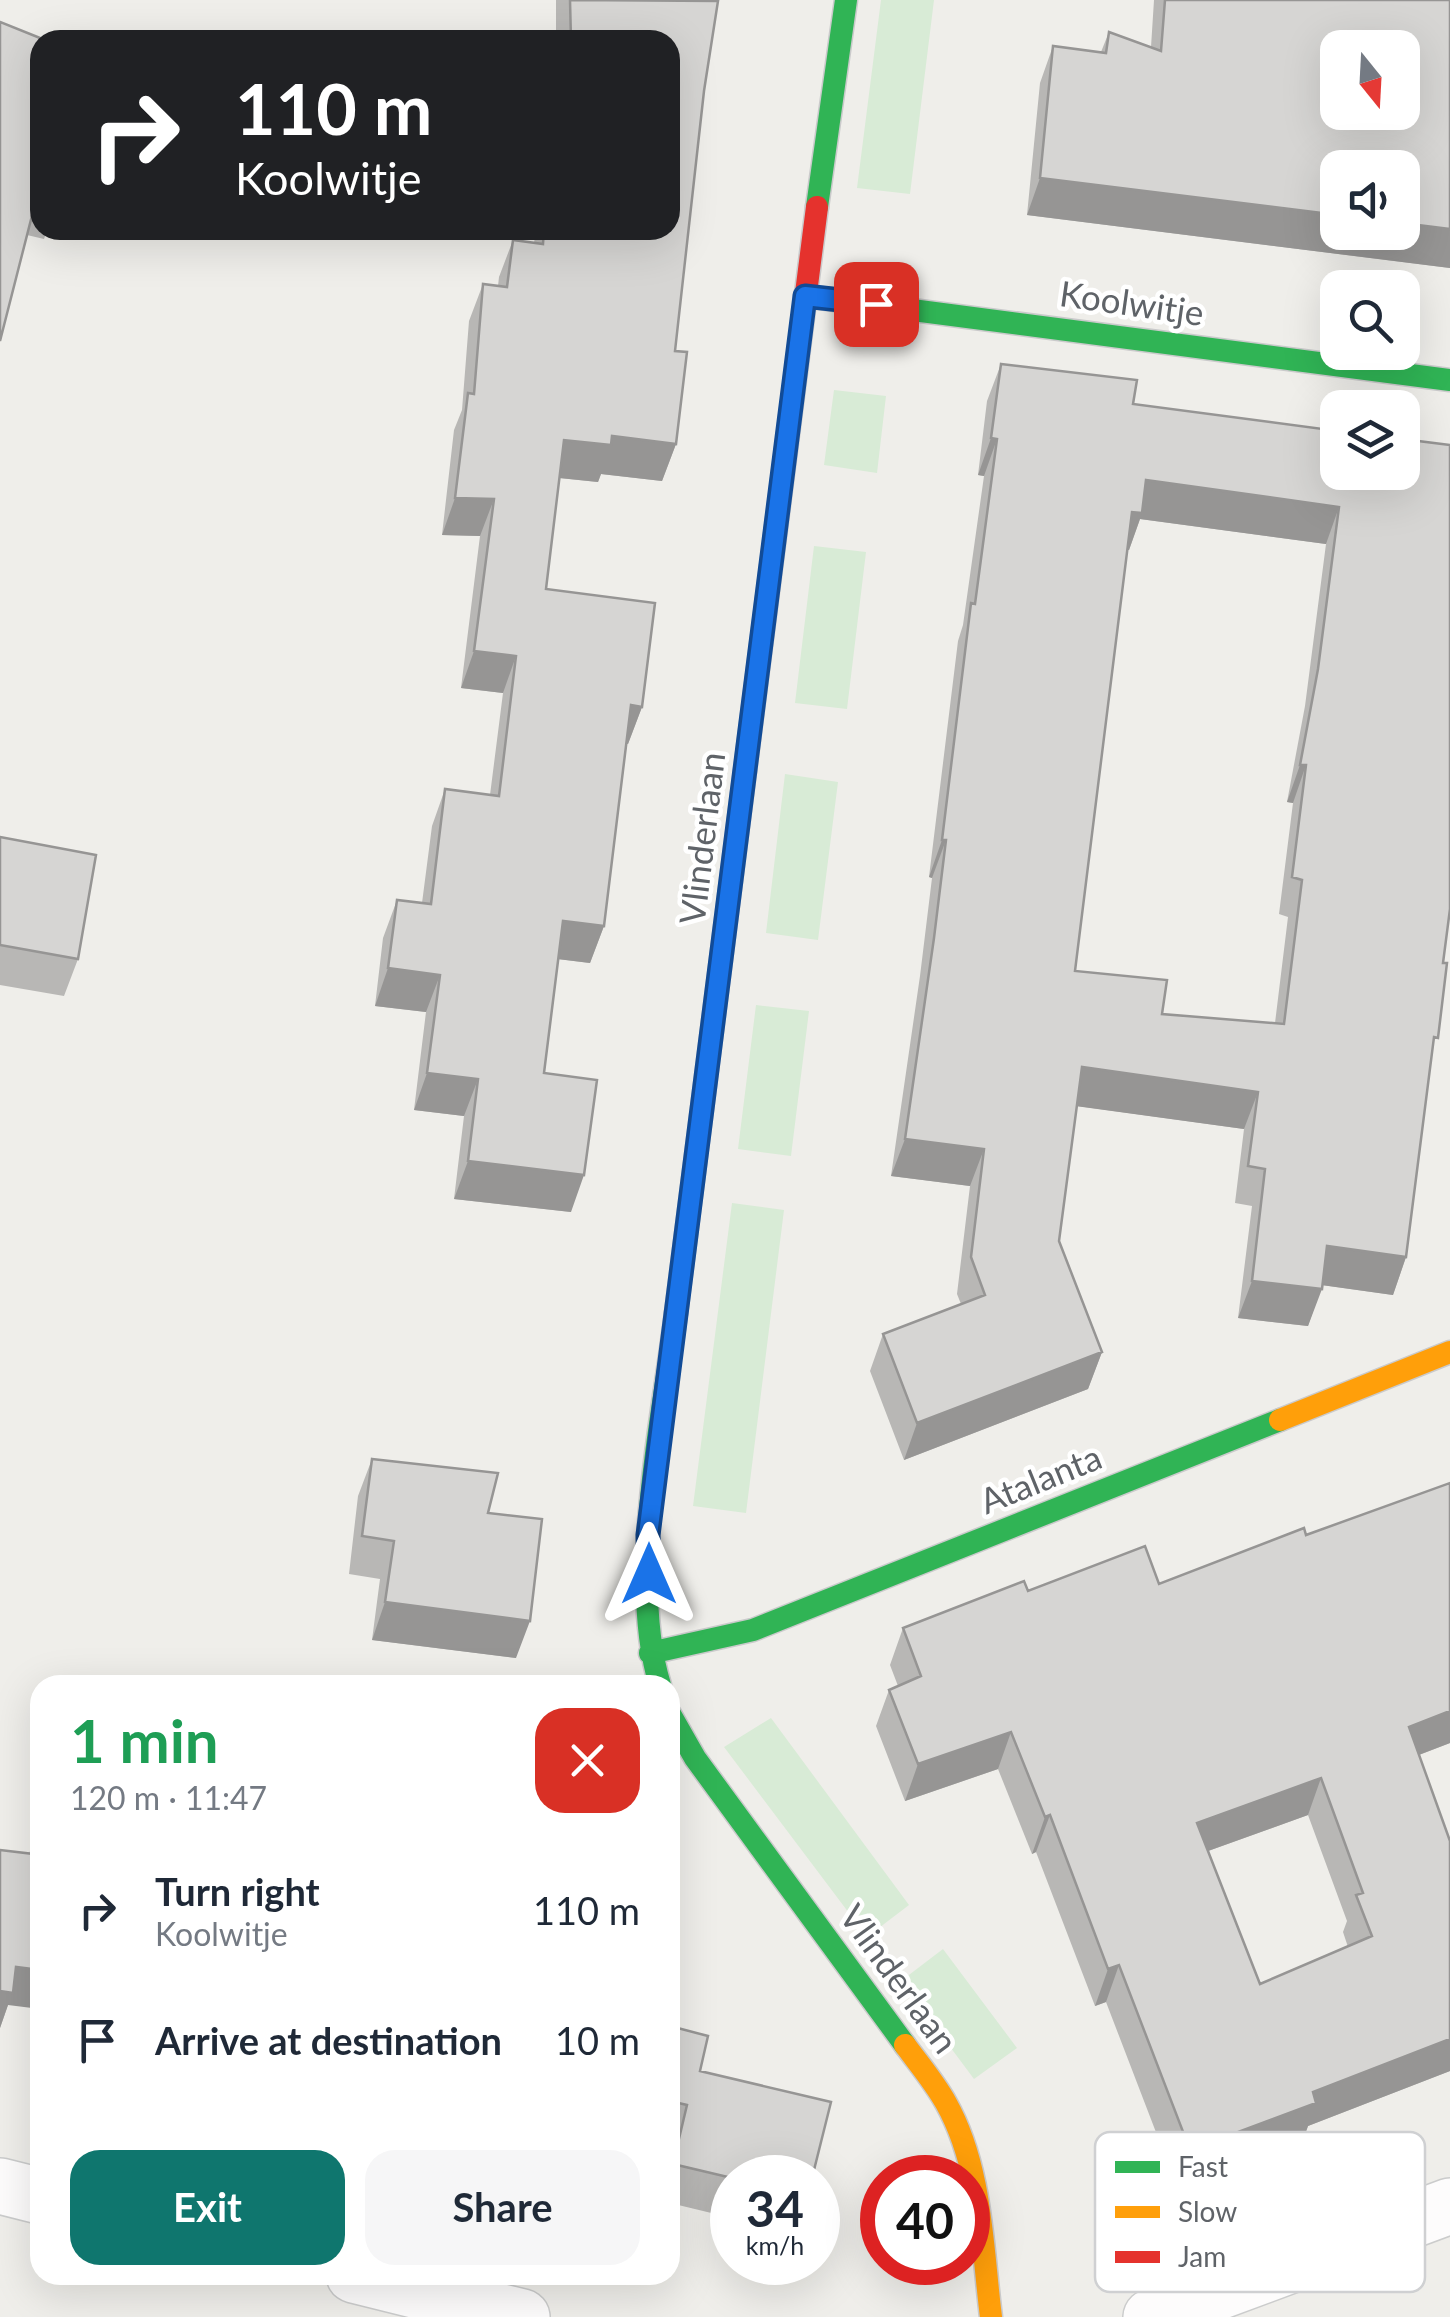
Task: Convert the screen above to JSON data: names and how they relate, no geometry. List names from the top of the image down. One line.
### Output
{"streets":{"street":["Koolwitje","Vlinderlaan","Atalanta"]},"crossings":[["Koolwitje","Vlinderlaan"],["Vlinderlaan","Atalanta"]],"legend":["Fast","Slow","Jam"],"north":"bottom","page":{"turn":["110 m","Koolwitje"],"heading":["1 min","120 m · 11:47"],"list":[{"name":"Turn right","note":"Koolwitje","value":"110 m"},{"name":"Arrive at destination","value":"10 m"}],"buttons":["Exit","Share"],"speed":"34 km/h","limit":"40"}}
